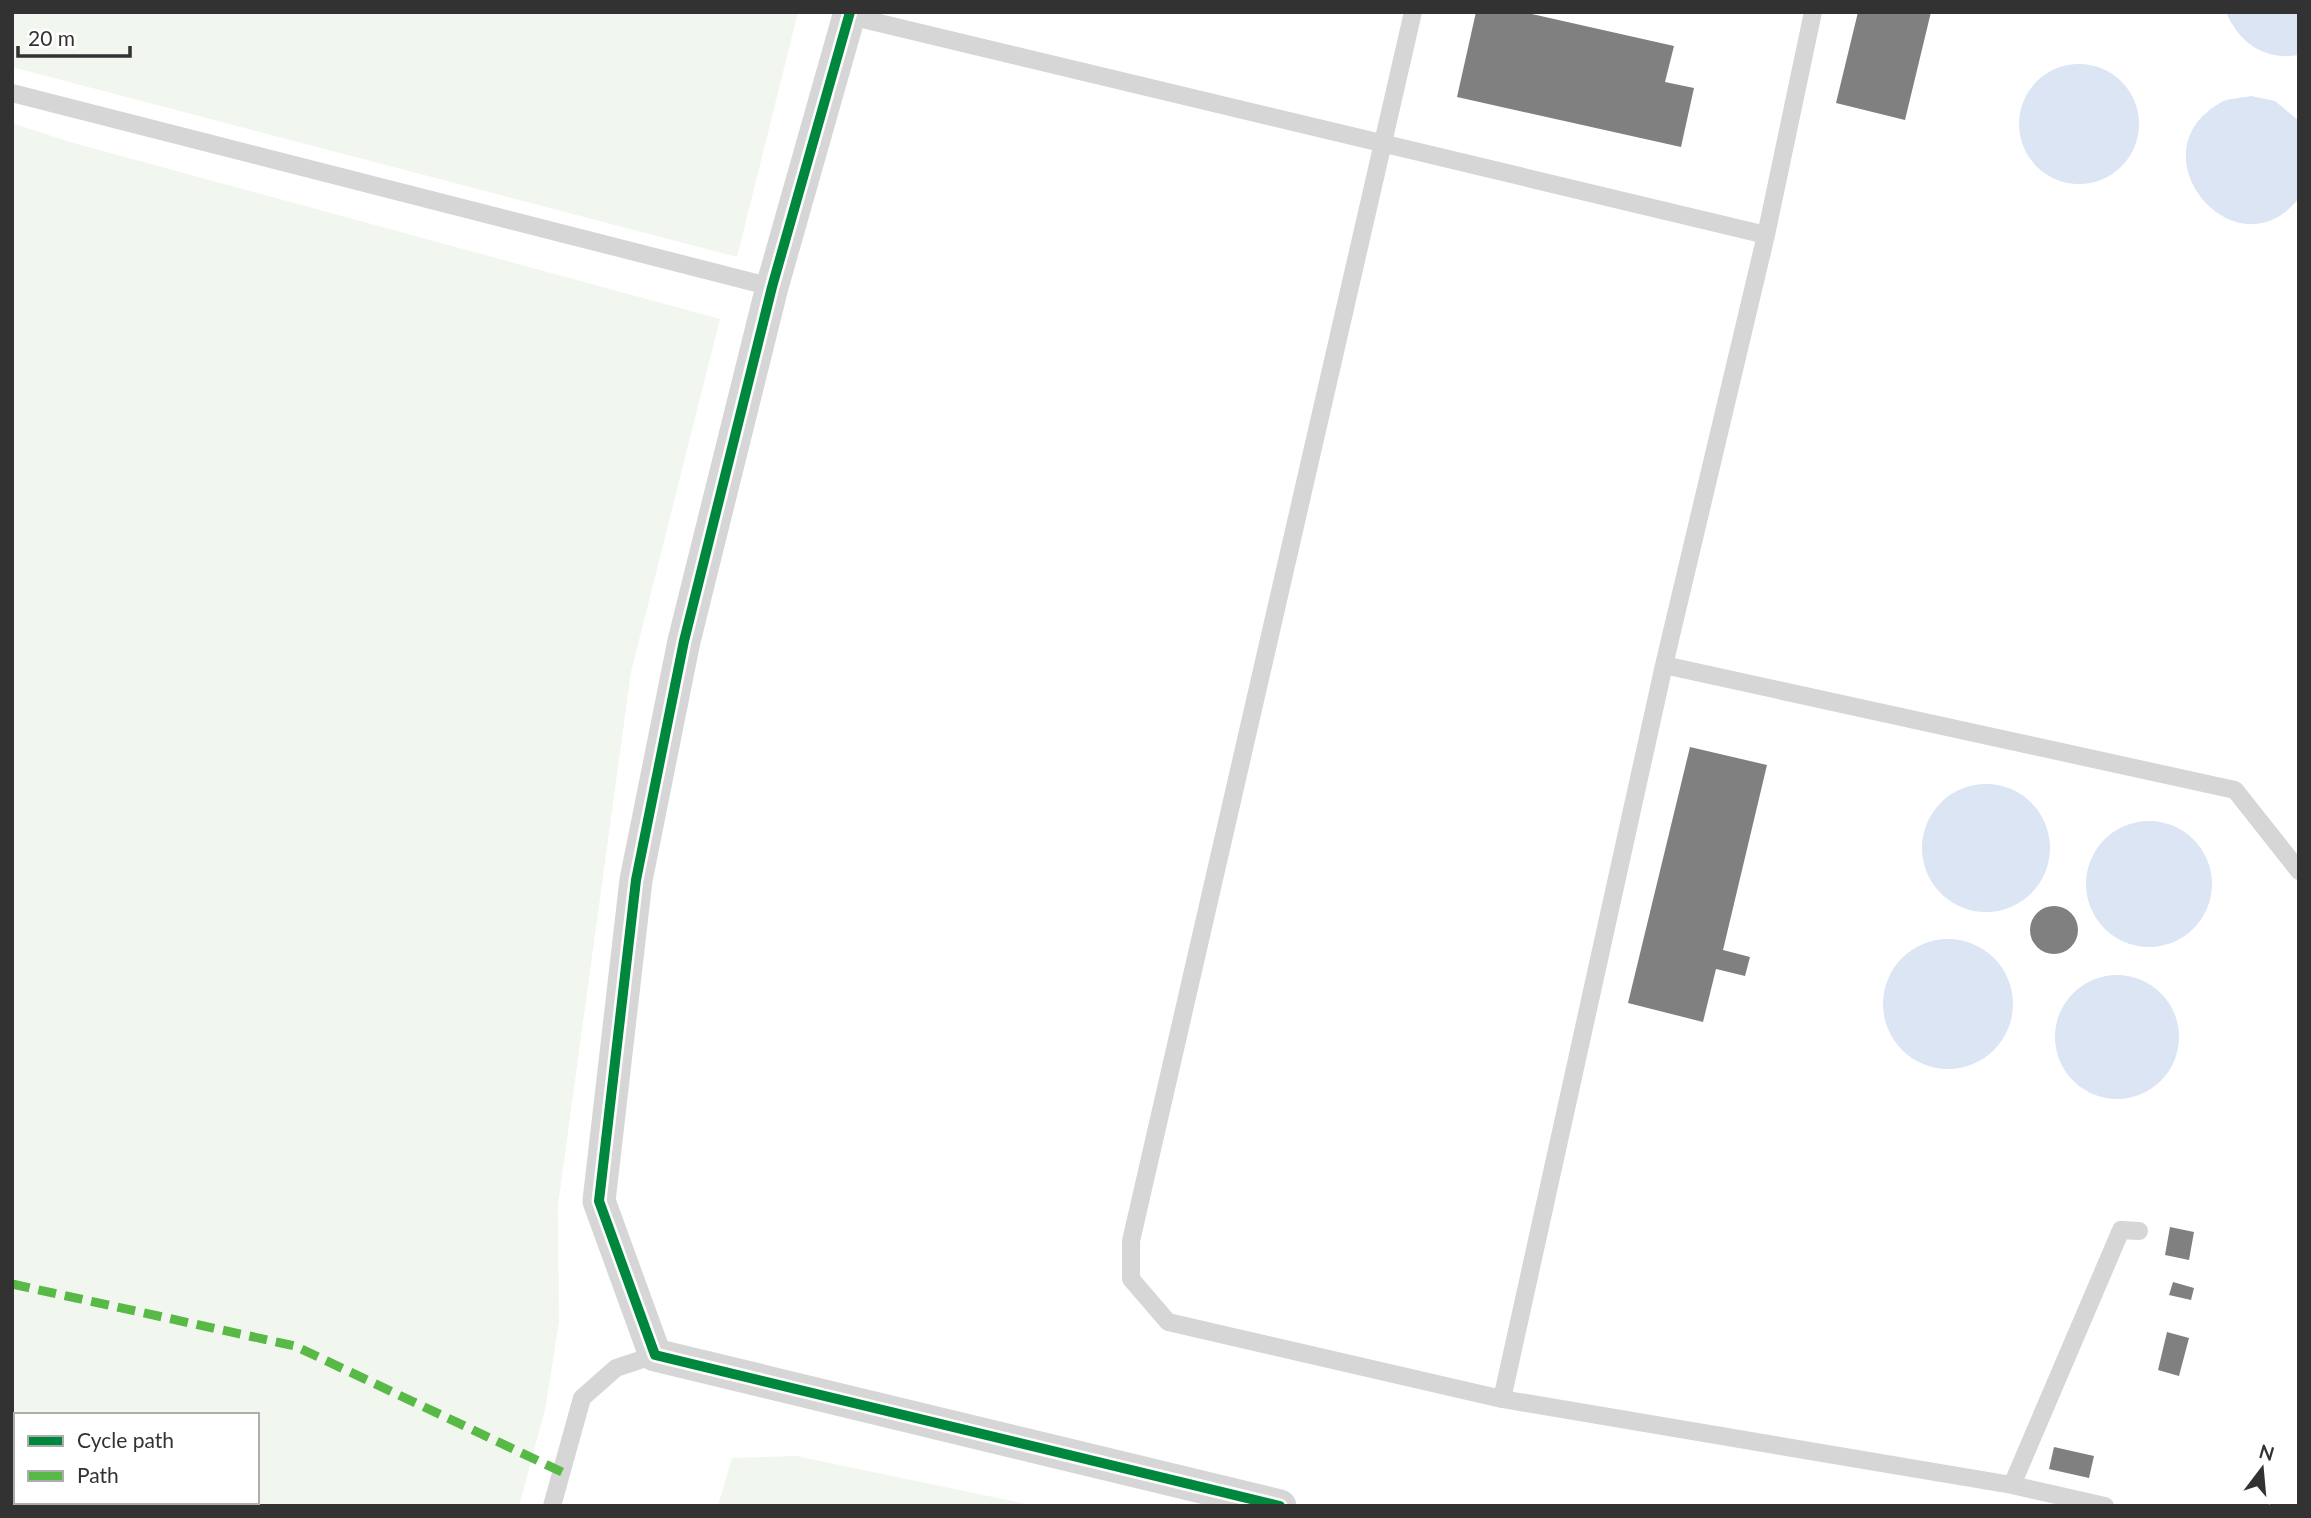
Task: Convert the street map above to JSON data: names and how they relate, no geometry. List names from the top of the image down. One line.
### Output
{"legend":["Cycle path","Path"],"scale_bar":"20 m","north":"top"}
